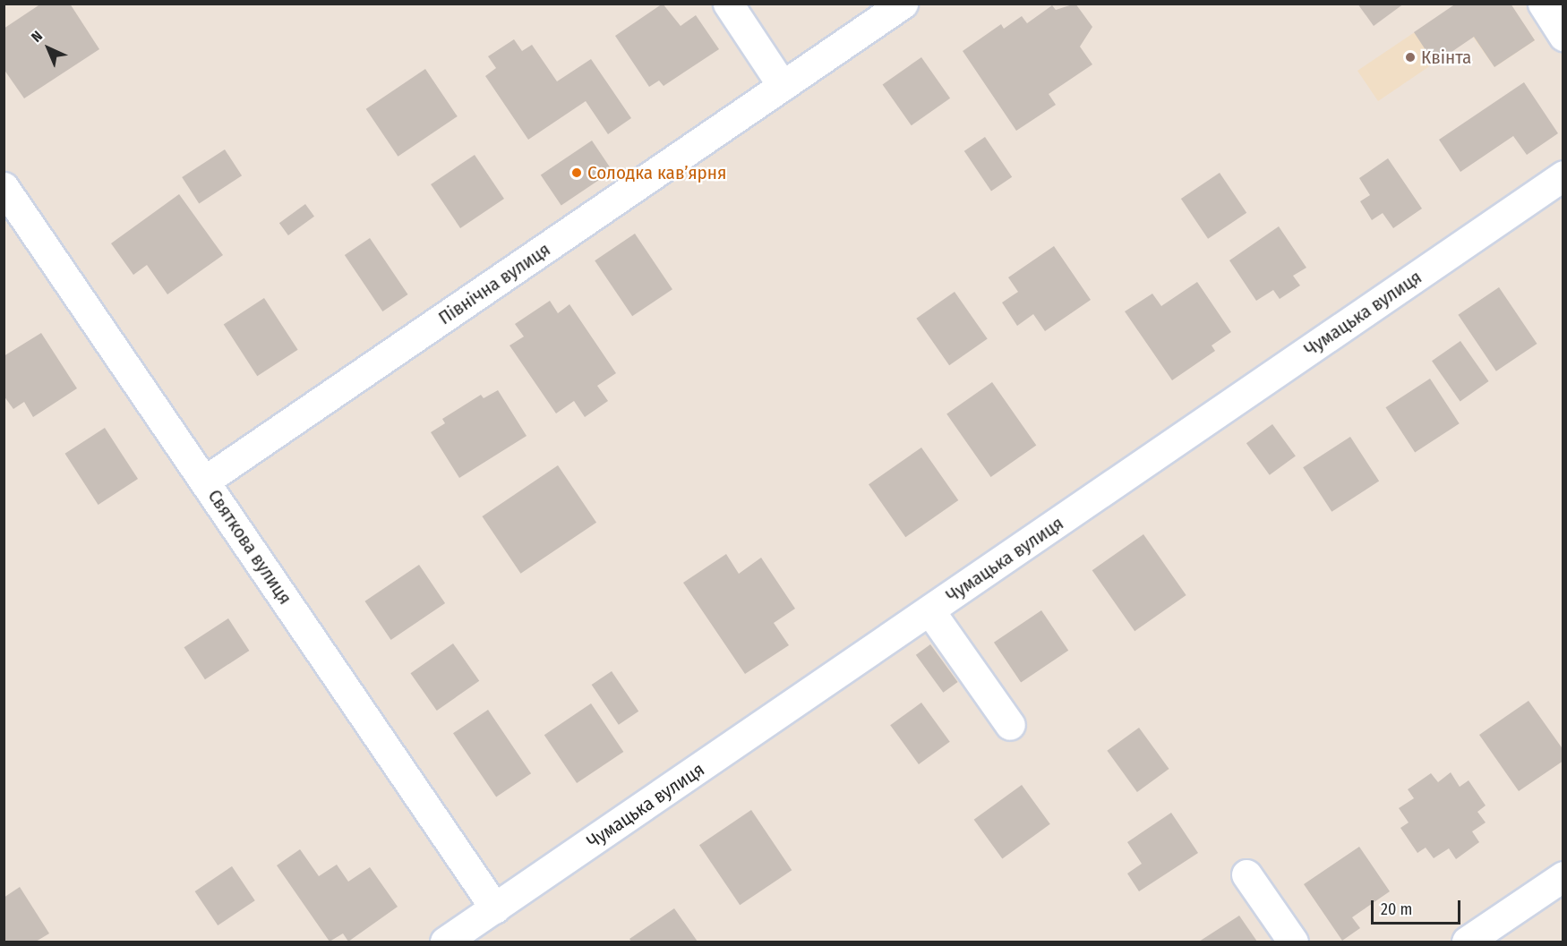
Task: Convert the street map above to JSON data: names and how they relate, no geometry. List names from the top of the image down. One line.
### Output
{"streets":{"street":["Північна вулиця","Чумацька вулиця","Святкова вулиця"]},"crossings":[["Північна вулиця","Святкова вулиця"],["Чумацька вулиця","Святкова вулиця"]],"places":["Квінта","Солодка кав’ярня"],"scale_bar":"20 m","north":"top left"}
